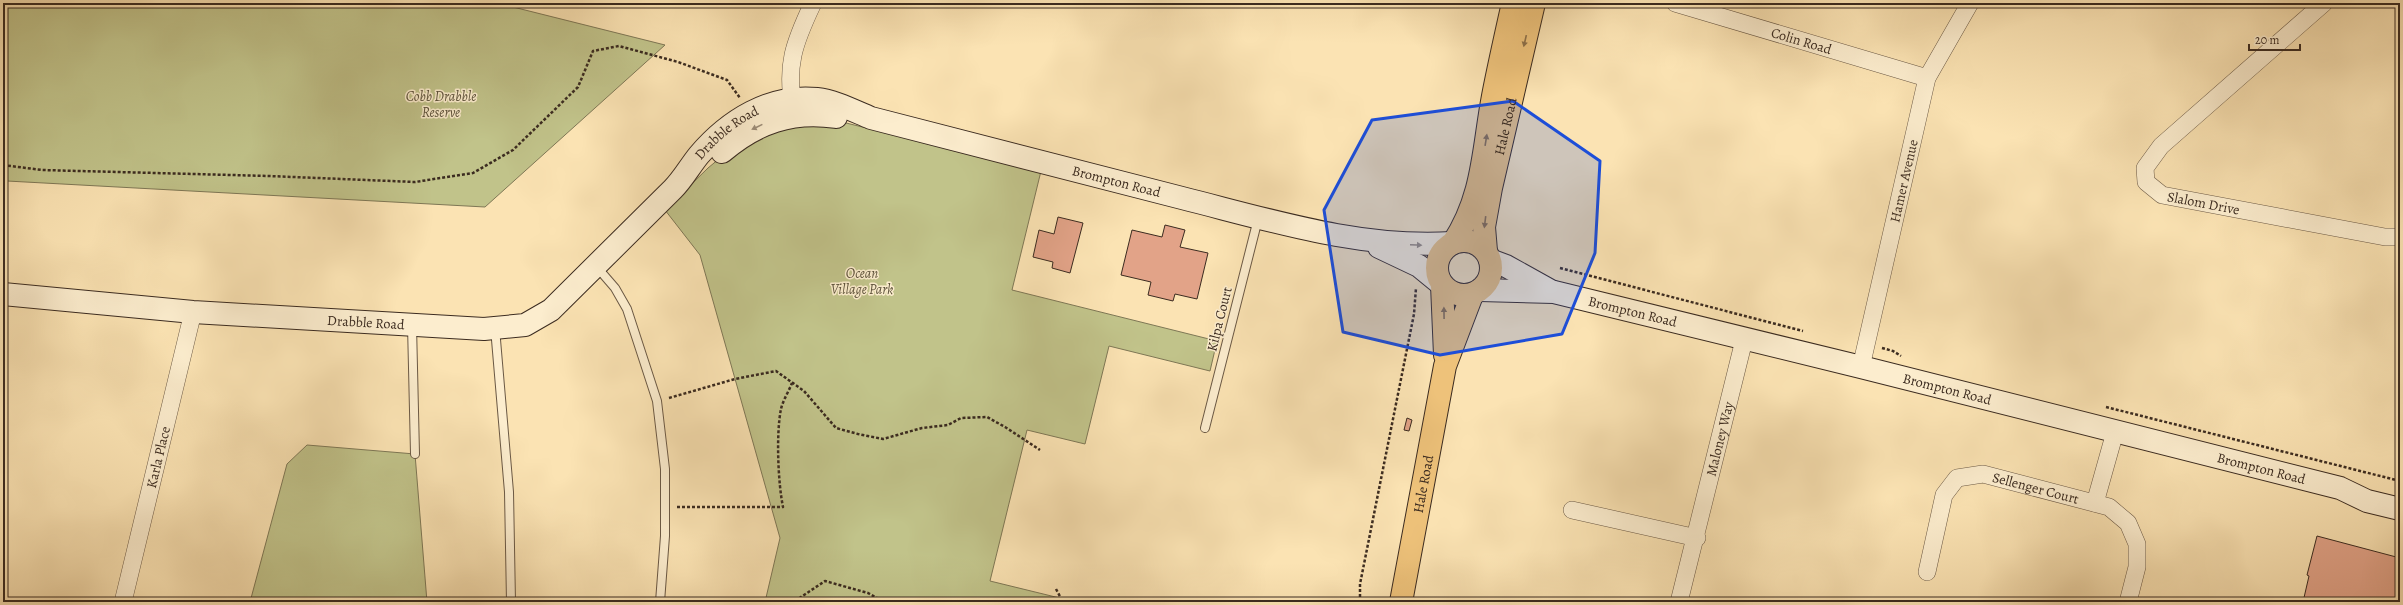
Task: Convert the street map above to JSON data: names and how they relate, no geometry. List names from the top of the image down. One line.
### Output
{"streets":{"main road":["Hale Road"],"street":["Colin Road","Drabble Road","Hamer Avenue","Brompton Road","Slalom Drive","Maloney Way","Karla Place","Sellenger Court"],"lane":["Kilpa Court"]},"crossings":[["Colin Road","Hamer Avenue"],["Hale Road","Brompton Road"],["Drabble Road","Brompton Road"],["Drabble Road","Karla Place"],["Hamer Avenue","Brompton Road"],["Brompton Road","Kilpa Court"],["Brompton Road","Maloney Way"],["Brompton Road","Sellenger Court"]],"parks":["Cobb Drabble Reserve","Ocean Village Park"],"scale_bar":"20 m"}
